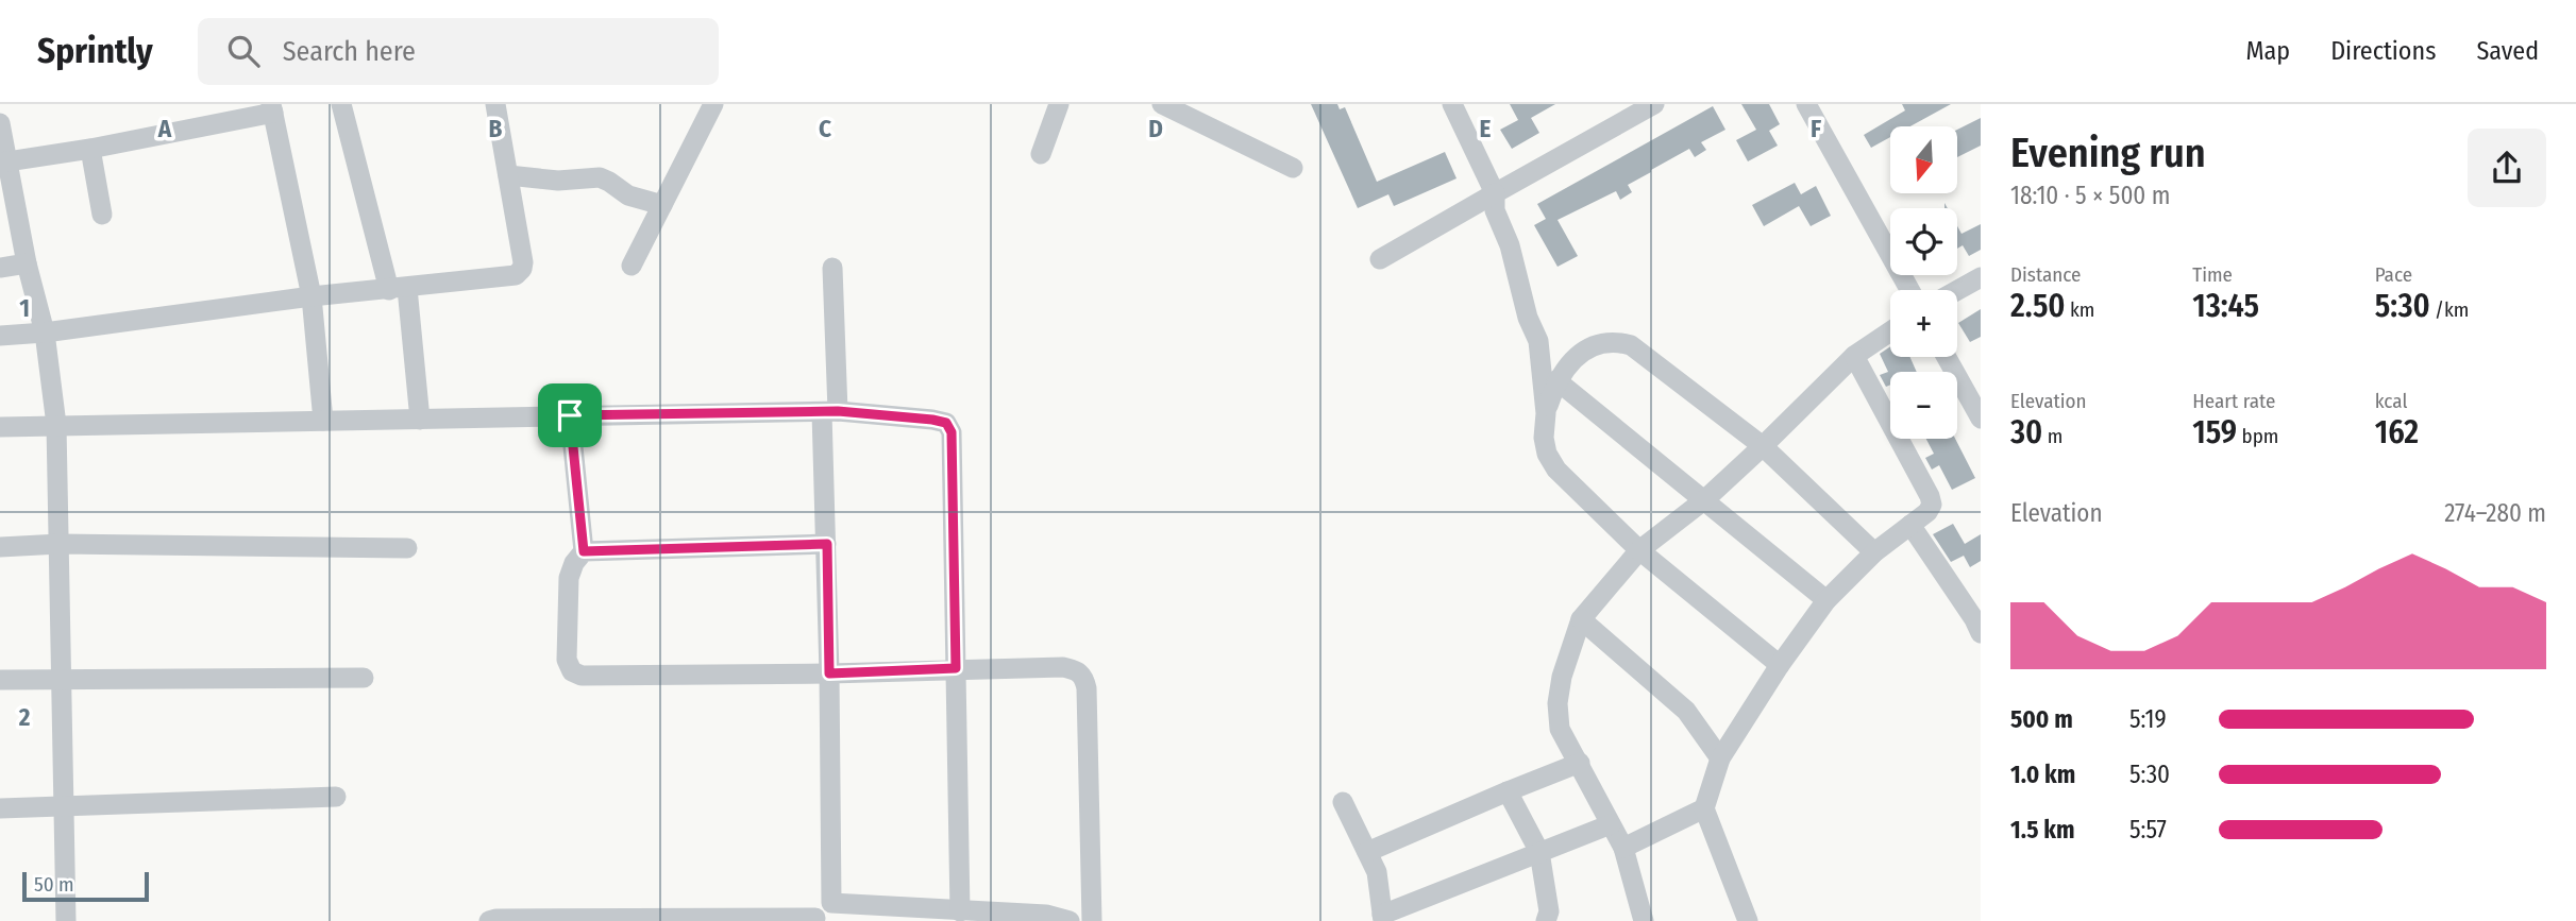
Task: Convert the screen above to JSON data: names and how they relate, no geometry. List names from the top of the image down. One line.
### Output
{"scale_bar":"50 m","north":"bottom","page":{"header":"Sprintly","search":"Search here","nav":["Map","Directions","Saved"],"heading":["Evening run","18:10 · 5 × 500 m"],"map_buttons":["+","−"],"stats":[["Distance","2.50 km"],["Time","13:45"],["Pace","5:30 /km"],["Elevation","30 m"],["Heart rate","159 bpm"],["kcal","162"]],"chart":["Elevation","274–280 m"],"list":[{"name":"500 m","note":"5:19"},{"name":"1.0 km","note":"5:30"},{"name":"1.5 km","note":"5:57"}],"scale":"50 m"},"grid":{"columns":["A","B","C","D","E","F"],"rows":["1","2"]}}
